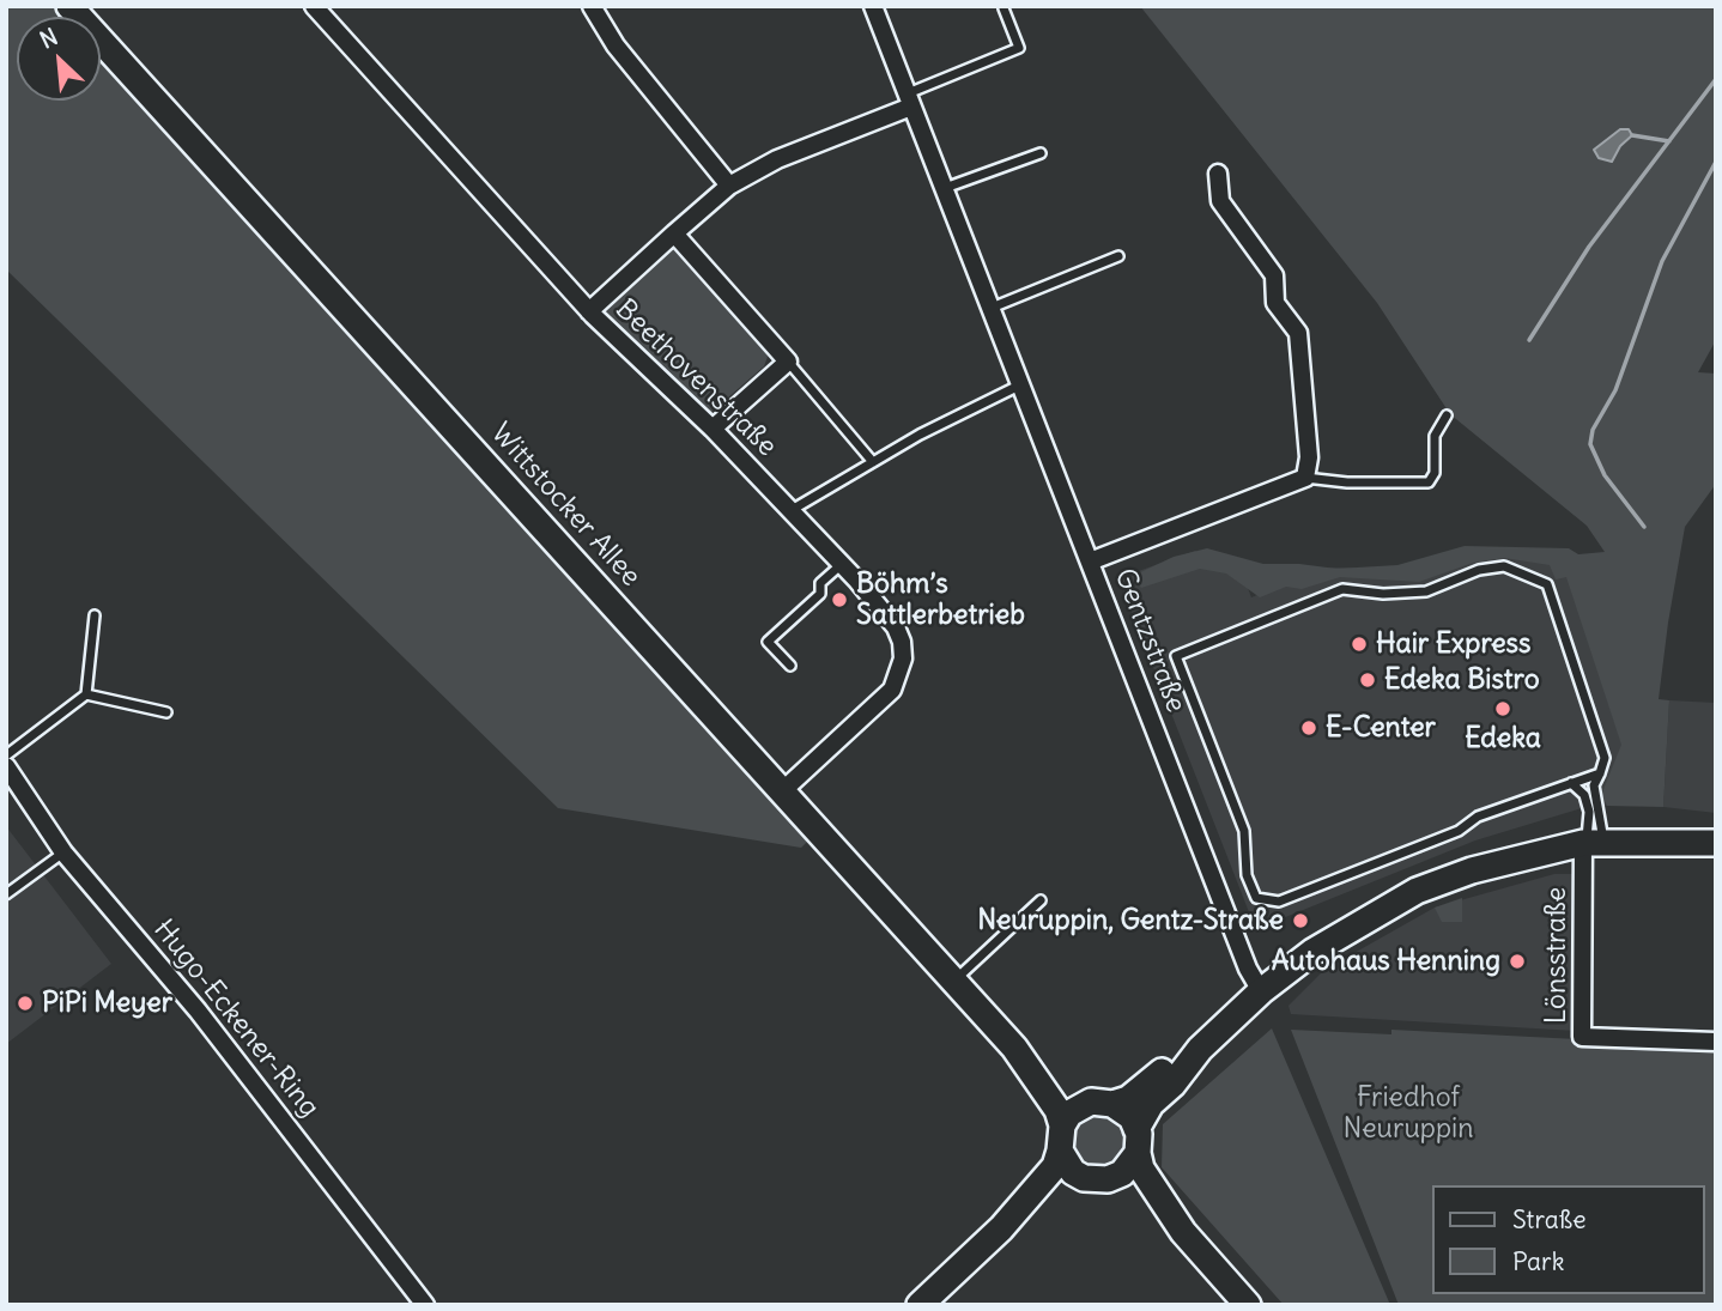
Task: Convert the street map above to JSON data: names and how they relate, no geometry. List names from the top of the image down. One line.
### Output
{"streets":{"main road":["Wittstocker Allee"],"street":["Beethovenstraße","Gentzstraße","Lönsstraße","Hugo-Eckener-Ring"]},"crossings":[["Beethovenstraße","Wittstocker Allee"]],"parks":["Friedhof Neuruppin"],"places":["Böhm’s Sattlerbetrieb","Hair Express","Edeka Bistro","Edeka","E-Center","Neuruppin, Gentz-Straße","Autohaus Henning","PiPi Meyer"],"legend":["Straße","Park"],"north":"top left"}
